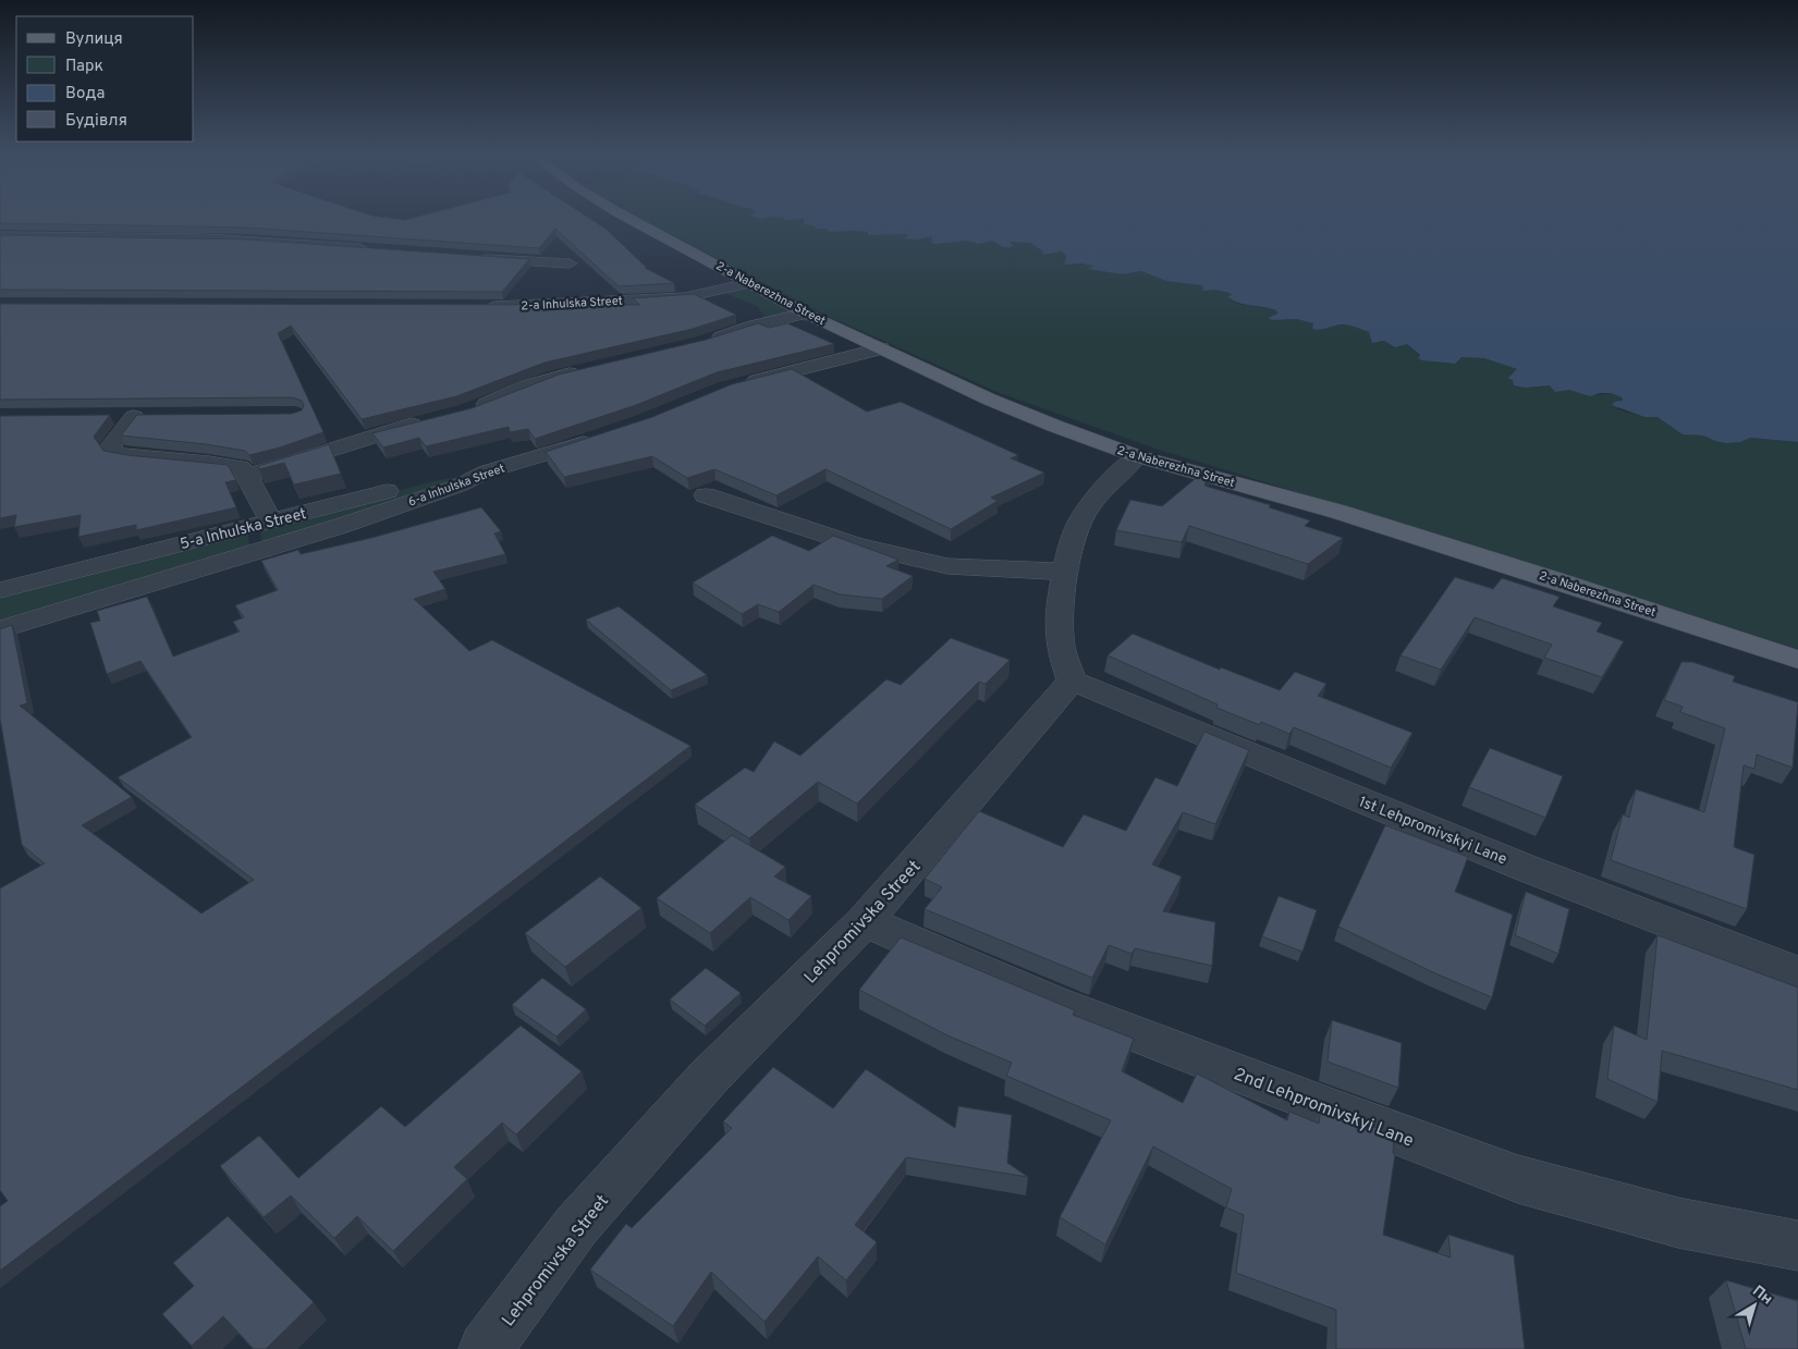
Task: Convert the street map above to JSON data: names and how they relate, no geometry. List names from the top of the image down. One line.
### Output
{"streets":{"main road":["2-a Naberezhna Street"],"street":["2-a Inhulska Street","6-a Inhulska Street","5-a Inhulska Street","1st Lehpromivskyi Lane","Lehpromivska Street","2nd Lehpromivskyi Lane"]},"crossings":[["2-a Naberezhna Street","2-a Inhulska Street"],["6-a Inhulska Street","5-a Inhulska Street"],["1st Lehpromivskyi Lane","Lehpromivska Street"],["Lehpromivska Street","2nd Lehpromivskyi Lane"]],"legend":["Вулиця","Парк","Вода","Будівля"],"north":"top right"}
